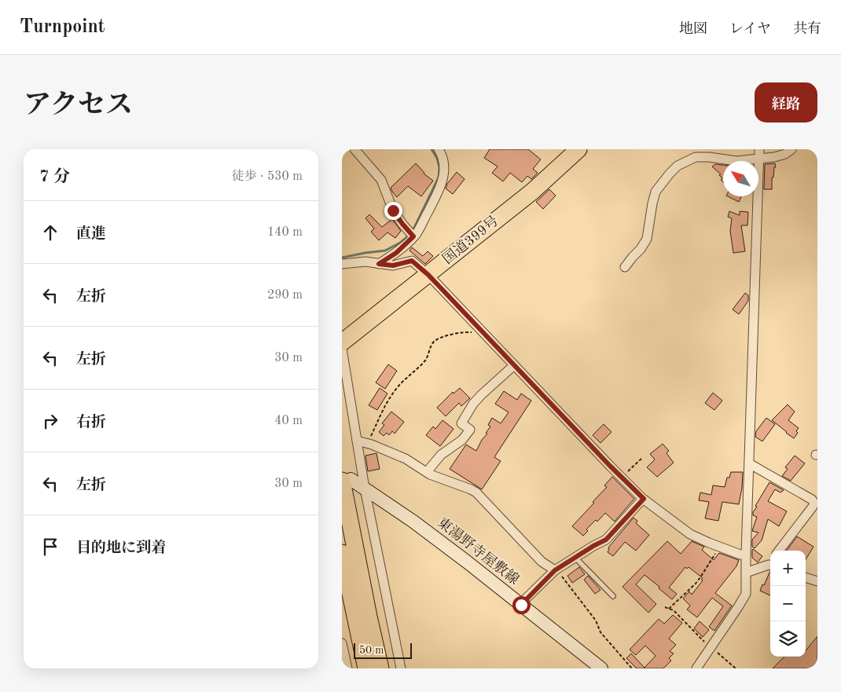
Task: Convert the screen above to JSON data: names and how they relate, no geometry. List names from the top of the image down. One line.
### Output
{"streets":{"highway":["国道399号"],"main road":["東湯野寺屋敷線"]},"scale_bar":"50 m","north":"top left","page":{"header":"Turnpoint","nav":["地図","レイヤ","共有"],"title":"アクセス","buttons":"経路","heading":["7 分","徒歩 · 530 m"],"list":[["直進","140 m"],["左折","290 m"],["左折","30 m"],["右折","40 m"],["左折","30 m"],"目的地に到着"],"map_buttons":["+","−"],"scale":"50 m"}}
